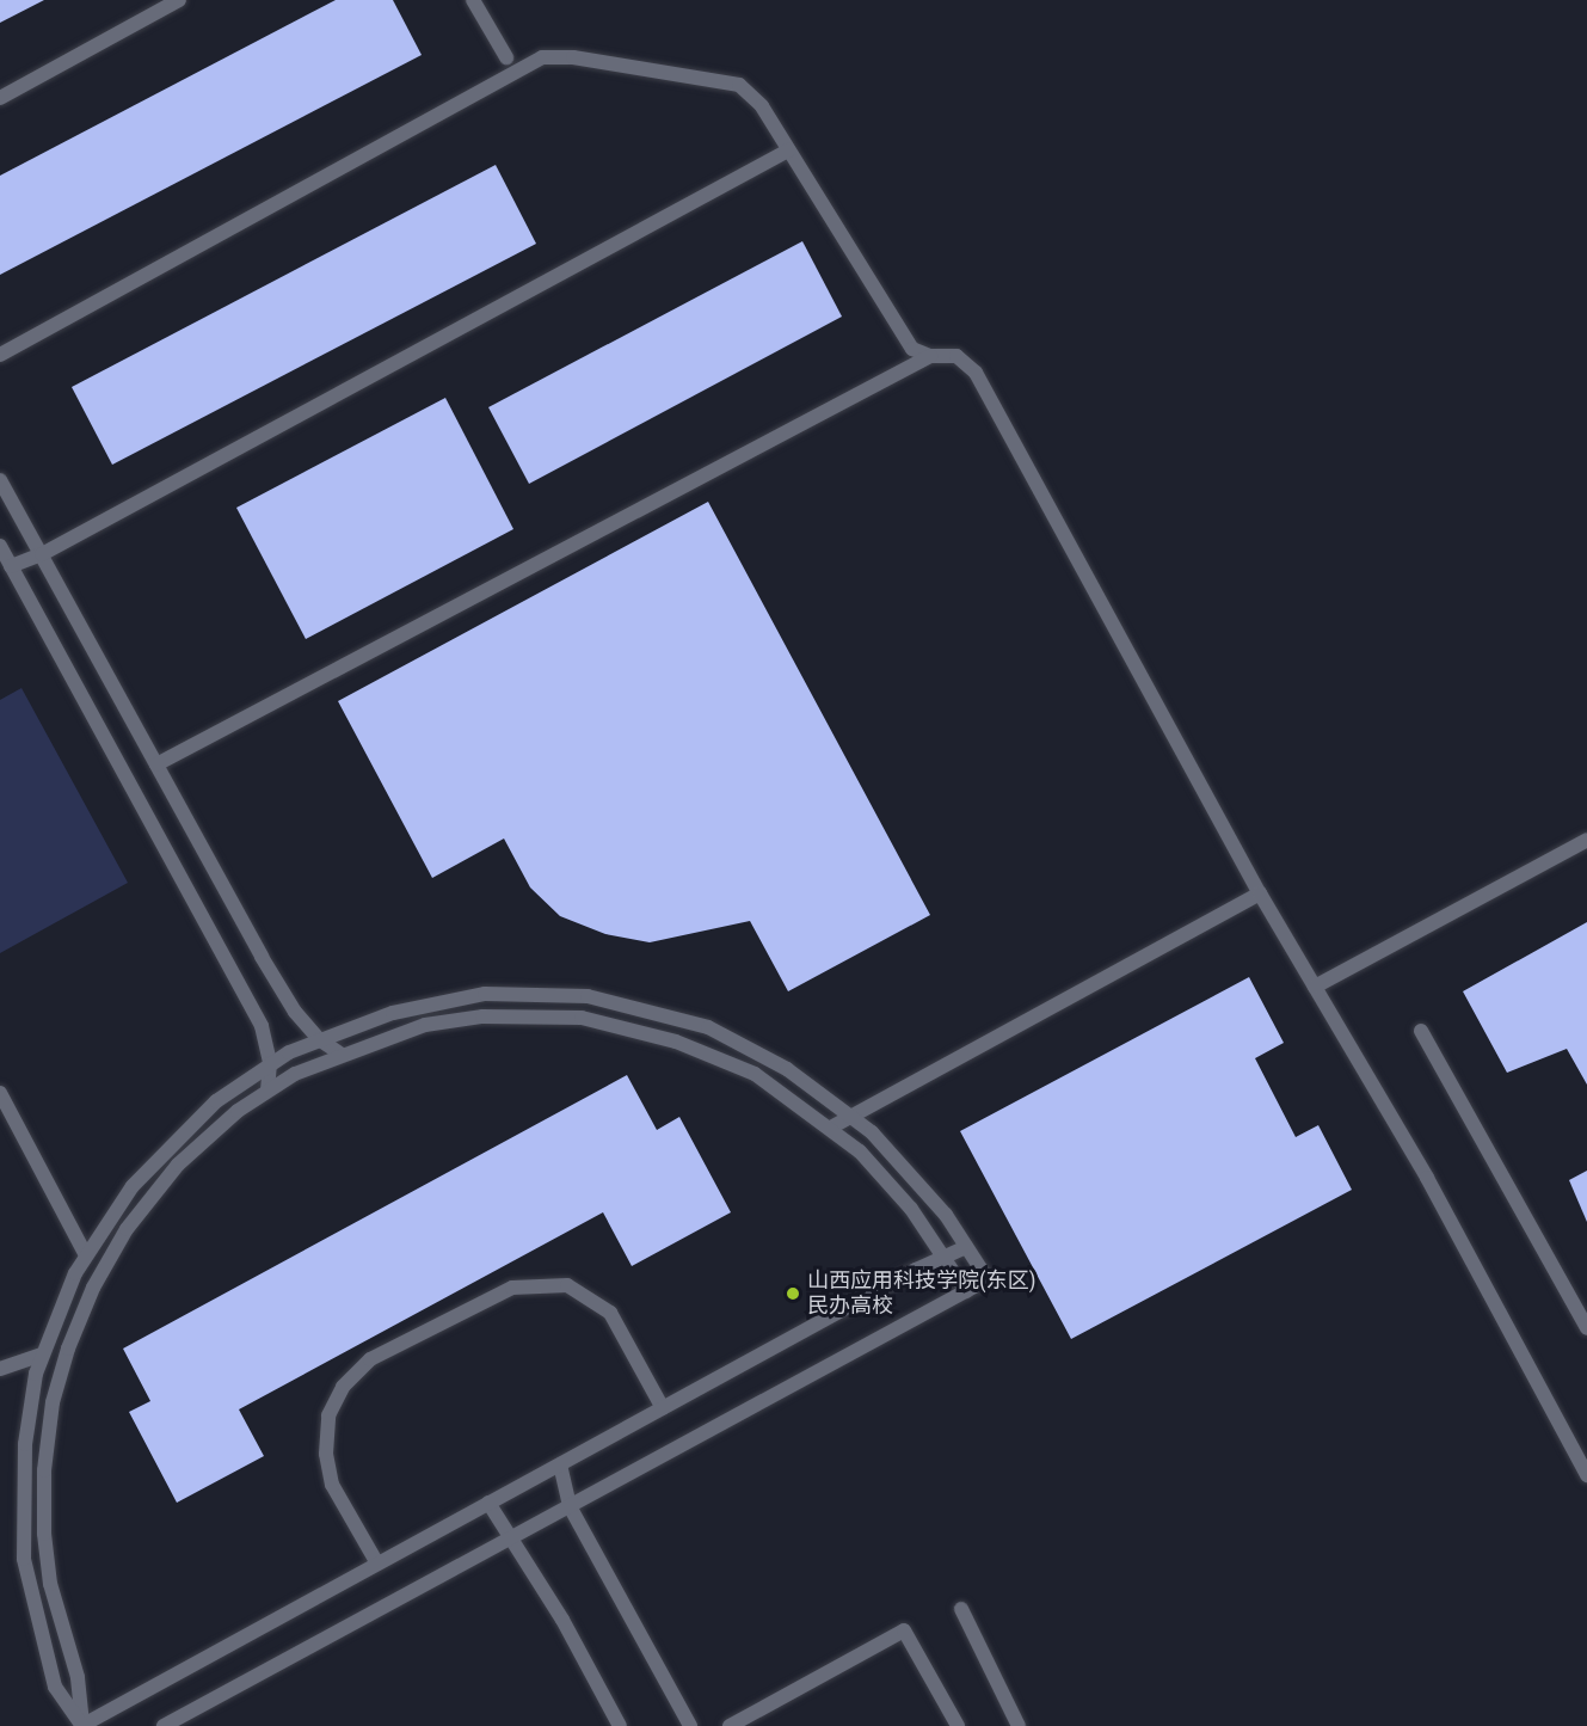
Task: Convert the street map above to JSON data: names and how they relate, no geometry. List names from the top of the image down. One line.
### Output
{"places":["山西应用科技学院(东区) 民办高校"]}
